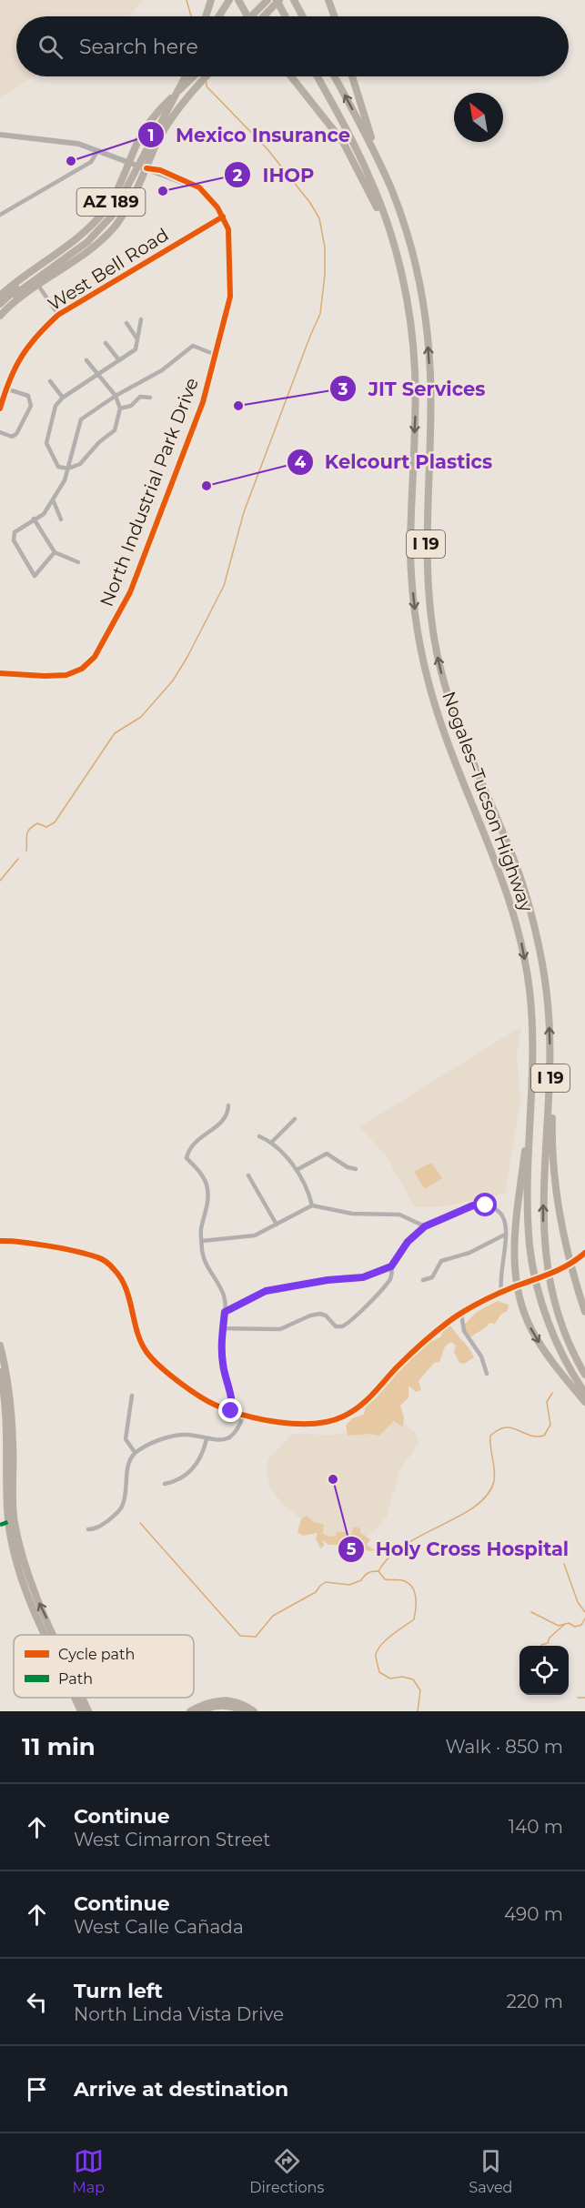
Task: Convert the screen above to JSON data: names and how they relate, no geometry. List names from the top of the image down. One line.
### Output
{"streets":{"highway":["AZ 189","I 19","Nogales–Tucson Highway"],"street":["West Bell Road","North Industrial Park Drive"]},"crossings":[["AZ 189","North Industrial Park Drive"],["West Bell Road","North Industrial Park Drive"]],"places":["Mexico Insurance","IHOP","JIT Services","Kelcourt Plastics","Holy Cross Hospital"],"legend":["Cycle path","Path"],"north":"top left","page":{"search":"Search here","heading":["11 min","Walk · 850 m"],"list":[["Continue","West Cimarron Street","140 m"],["Continue","West Calle Cañada","490 m"],["Turn left","North Linda Vista Drive","220 m"],"Arrive at destination"],"nav":["Map","Directions","Saved"]}}
